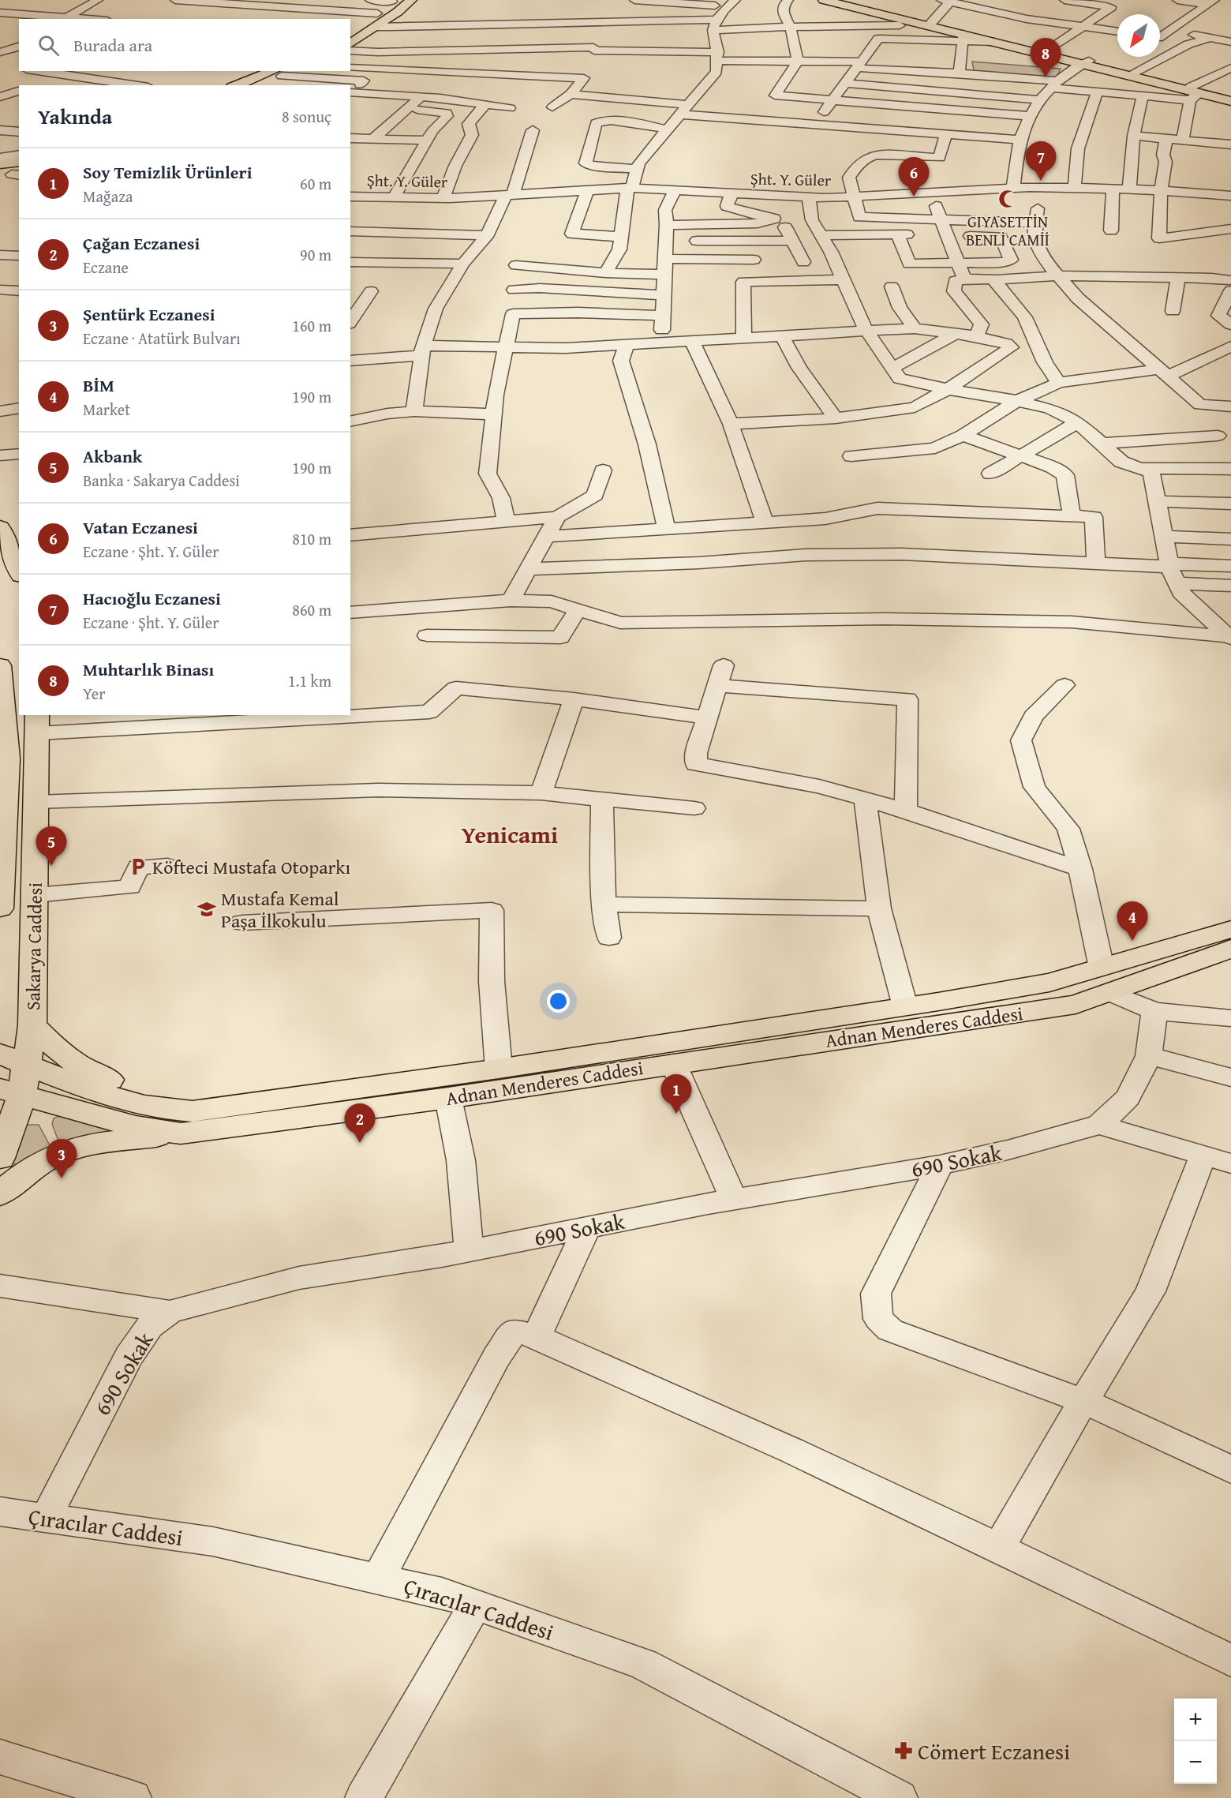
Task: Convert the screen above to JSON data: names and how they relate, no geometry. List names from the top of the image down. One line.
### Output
{"streets":{"main road":["Sakarya Caddesi","Adnan Menderes Caddesi"],"street":["Şht. Y. Güler","690 Sokak","Çıracılar Caddesi"]},"crossings":[["Sakarya Caddesi","Adnan Menderes Caddesi"],["690 Sokak","Çıracılar Caddesi"]],"districts":["Yenicami"],"places":{"mosque":["GIYASETTİN BENLİ CAMİİ"],"parking":["Köfteci Mustafa Otoparkı"],"school or university":["Mustafa Kemal Paşa İlkokulu"],"pharmacy":["Cömert Eczanesi"]},"north":"bottom left","page":{"search":"Burada ara","pins":["8","7","6","5","4","1","2","3"],"heading":["Yakında","8 sonuç"],"list":[{"mark":"1","name":"Soy Temizlik Ürünleri","note":"Mağaza","value":"60 m"},{"mark":"2","name":"Çağan Eczanesi","note":"Eczane","value":"90 m"},{"mark":"3","name":"Şentürk Eczanesi","note":"Eczane · Atatürk Bulvarı","value":"160 m"},{"mark":"4","name":"BİM","note":"Market","value":"190 m"},{"mark":"5","name":"Akbank","note":"Banka · Sakarya Caddesi","value":"190 m"},{"mark":"6","name":"Vatan Eczanesi","note":"Eczane · Şht. Y. Güler","value":"810 m"},{"mark":"7","name":"Hacıoğlu Eczanesi","note":"Eczane · Şht. Y. Güler","value":"860 m"},{"mark":"8","name":"Muhtarlık Binası","note":"Yer","value":"1.1 km"}],"map_buttons":["+","−"]}}
